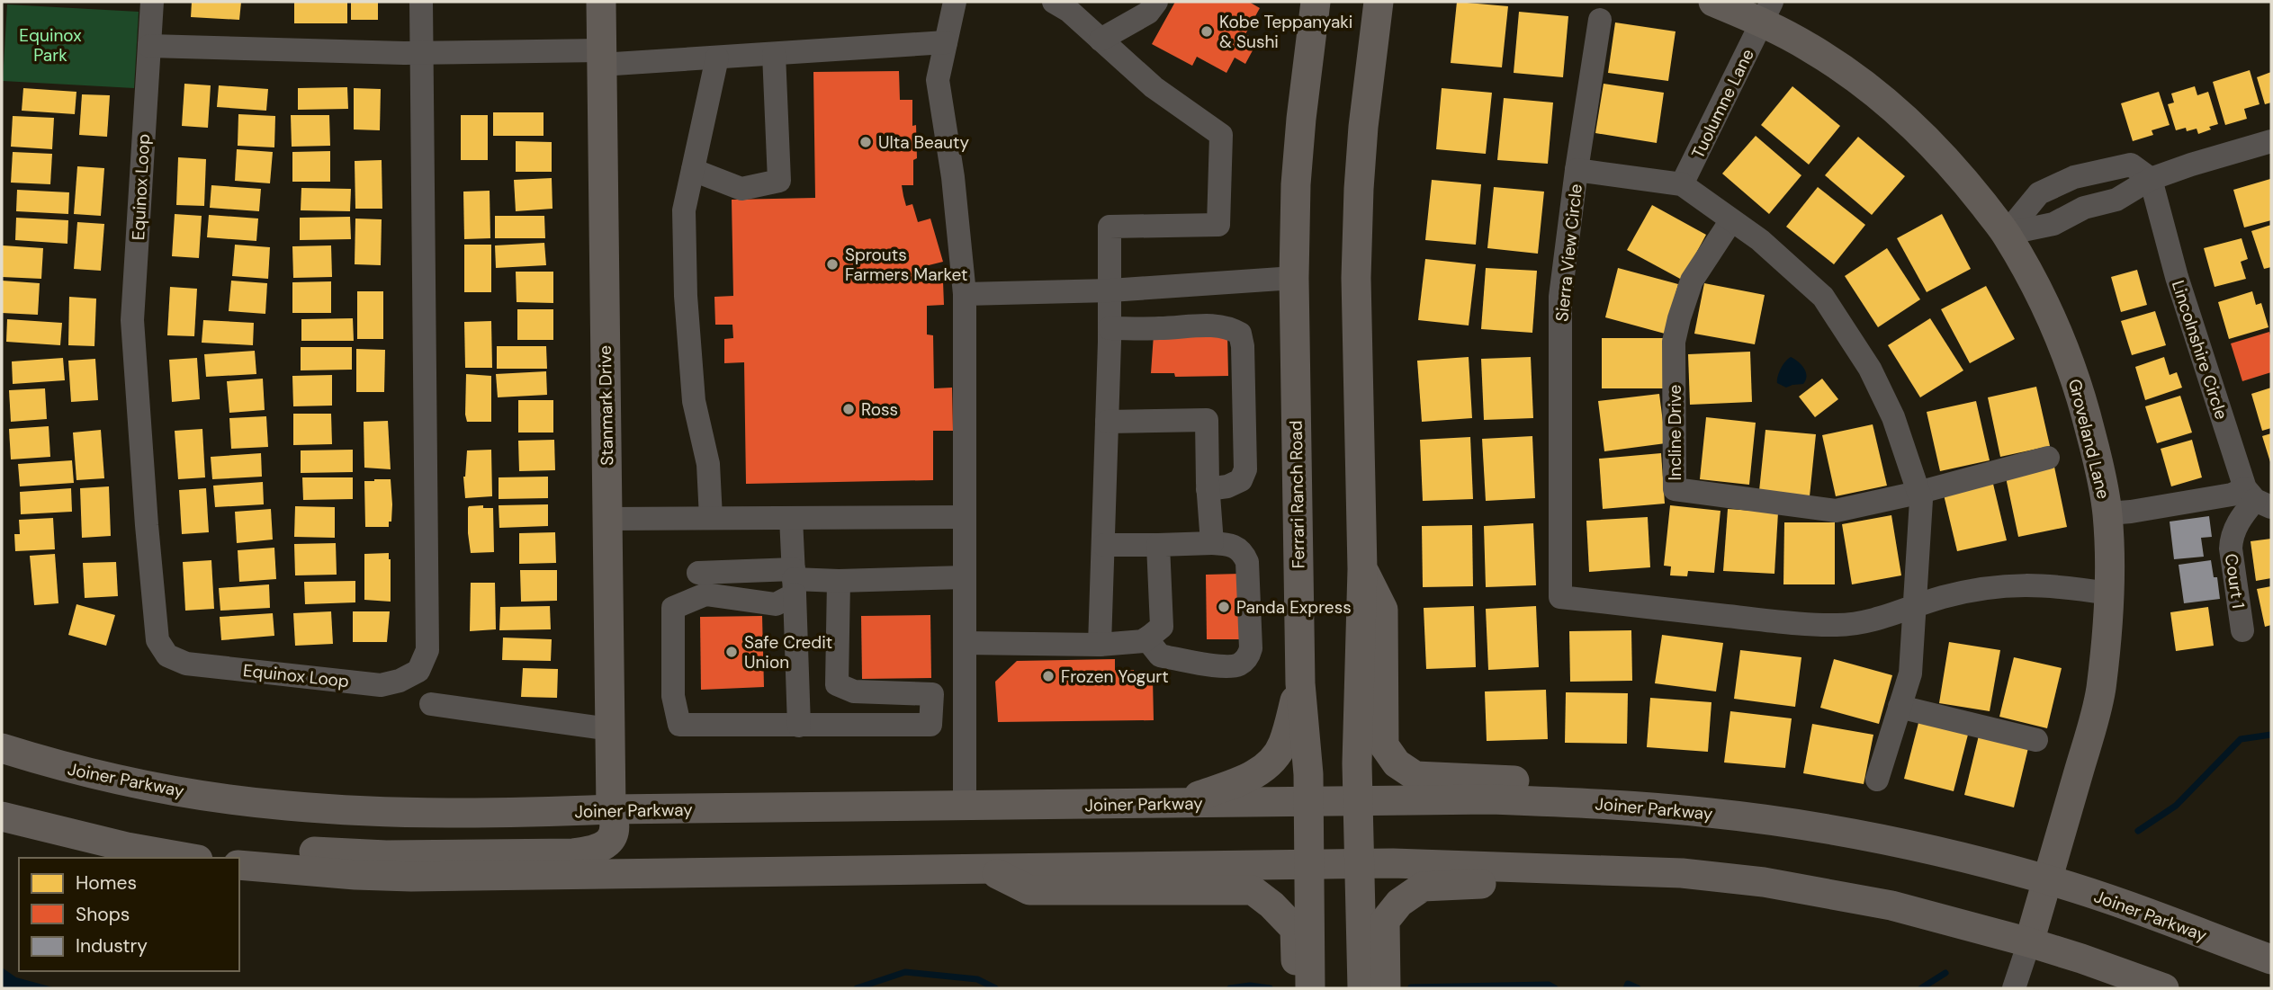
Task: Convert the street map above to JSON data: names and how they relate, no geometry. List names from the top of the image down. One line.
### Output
{"streets":{"main road":["Stanmark Drive","Groveland Lane","Ferrari Ranch Road","Joiner Parkway"],"street":["Tuolumne Lane","Equinox Loop","Sierra View Circle","Lincolnshire Circle","Incline Drive","Court 1"]},"crossings":[["Tuolumne Lane","Sierra View Circle"],["Tuolumne Lane","Groveland Lane"],["Sierra View Circle","Incline Drive"],["Lincolnshire Circle","Court 1"],["Stanmark Drive","Joiner Parkway"],["Groveland Lane","Joiner Parkway"],["Ferrari Ranch Road","Joiner Parkway"]],"parks":["Equinox Park"],"places":["Kobe Teppanyaki & Sushi","Ulta Beauty","Sprouts Farmers Market","Ross","Panda Express","Safe Credit Union","Frozen Yogurt"],"legend":["Homes","Shops","Industry"]}
